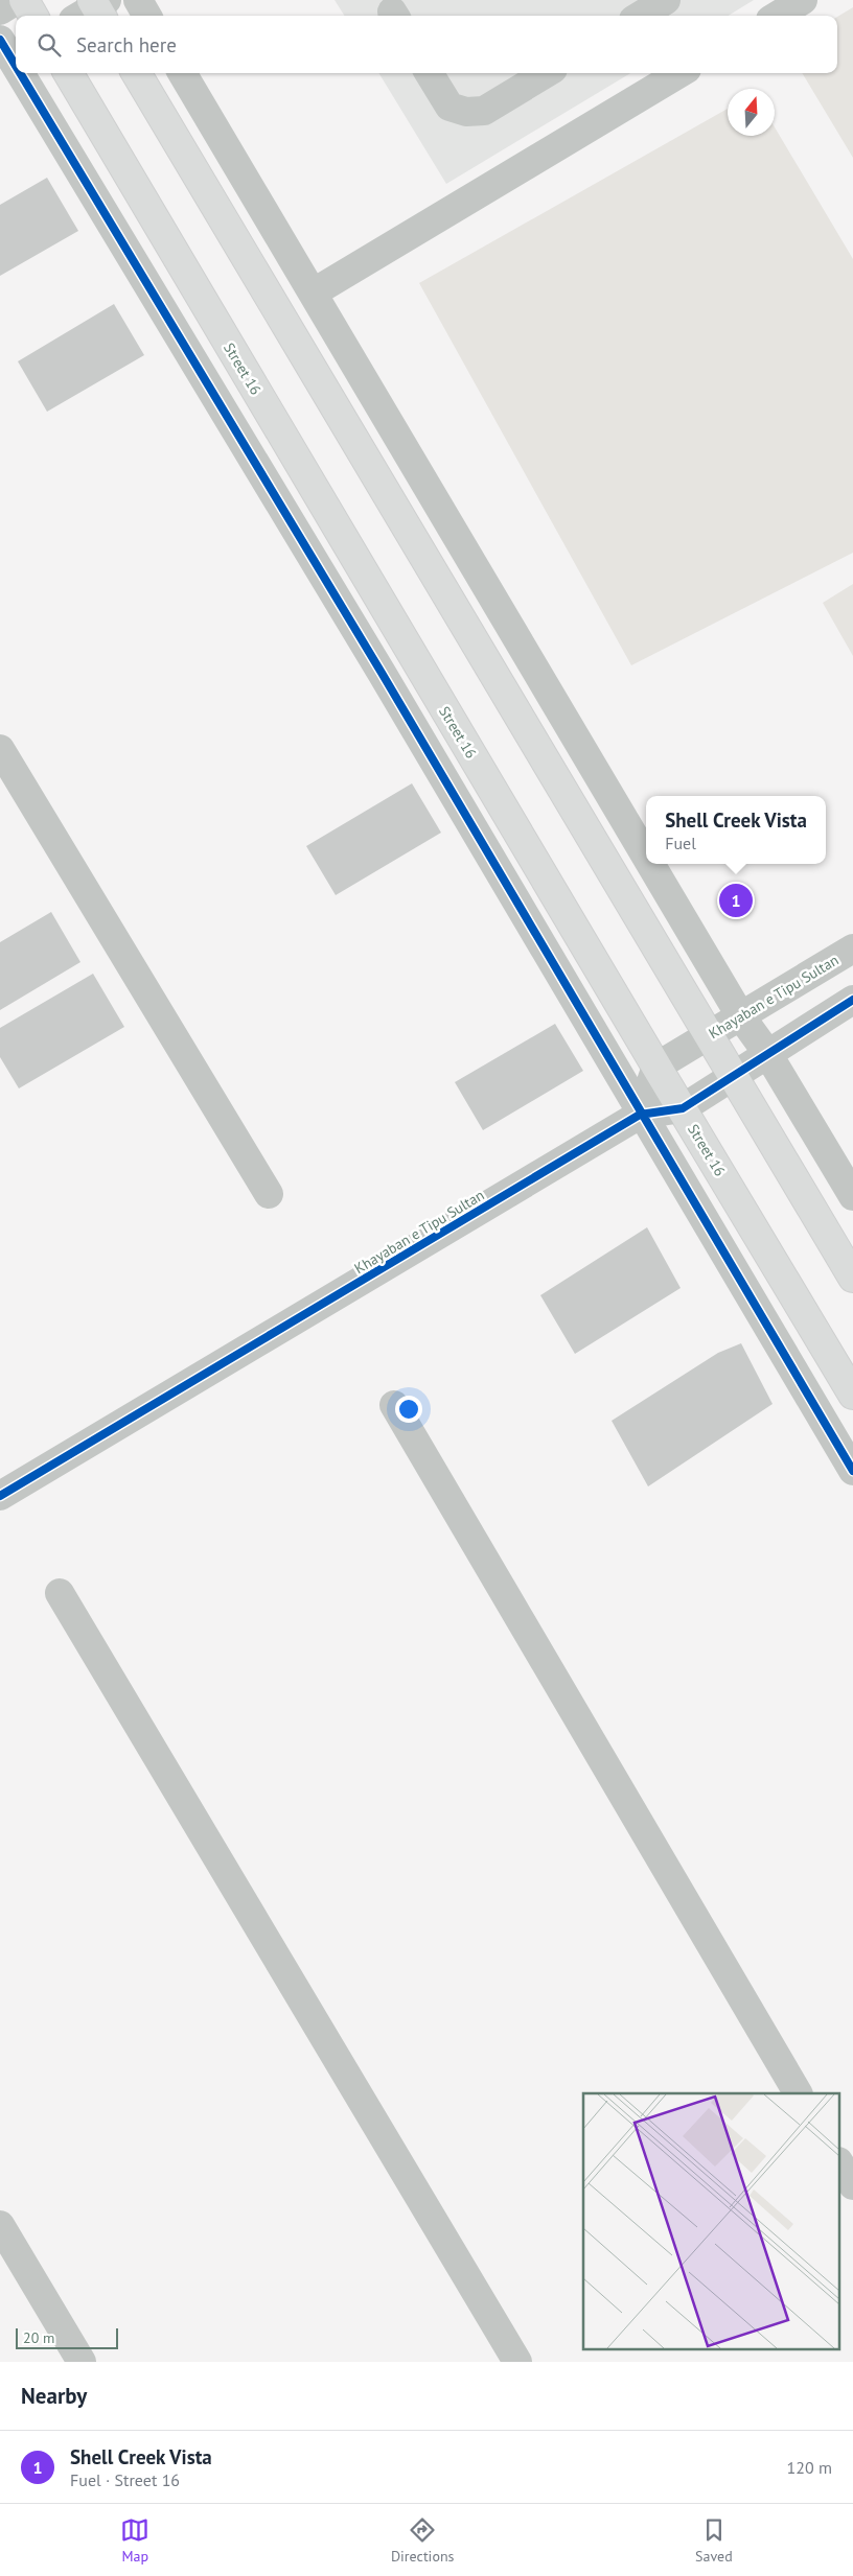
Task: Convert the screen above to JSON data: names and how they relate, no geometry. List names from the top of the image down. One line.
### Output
{"streets":{"main road":["Street 16"],"street":["Khayaban e Tipu Sultan"]},"crossings":[["Street 16","Khayaban e Tipu Sultan"]],"scale_bar":"20 m","north":"top","page":{"search":"Search here","popup":["Shell Creek Vista","Fuel"],"pins":"1","scale":"20 m","heading":"Nearby","list":[{"mark":"1","name":"Shell Creek Vista","note":"Fuel · Street 16","value":"120 m"}],"nav":["Map","Directions","Saved"]}}
